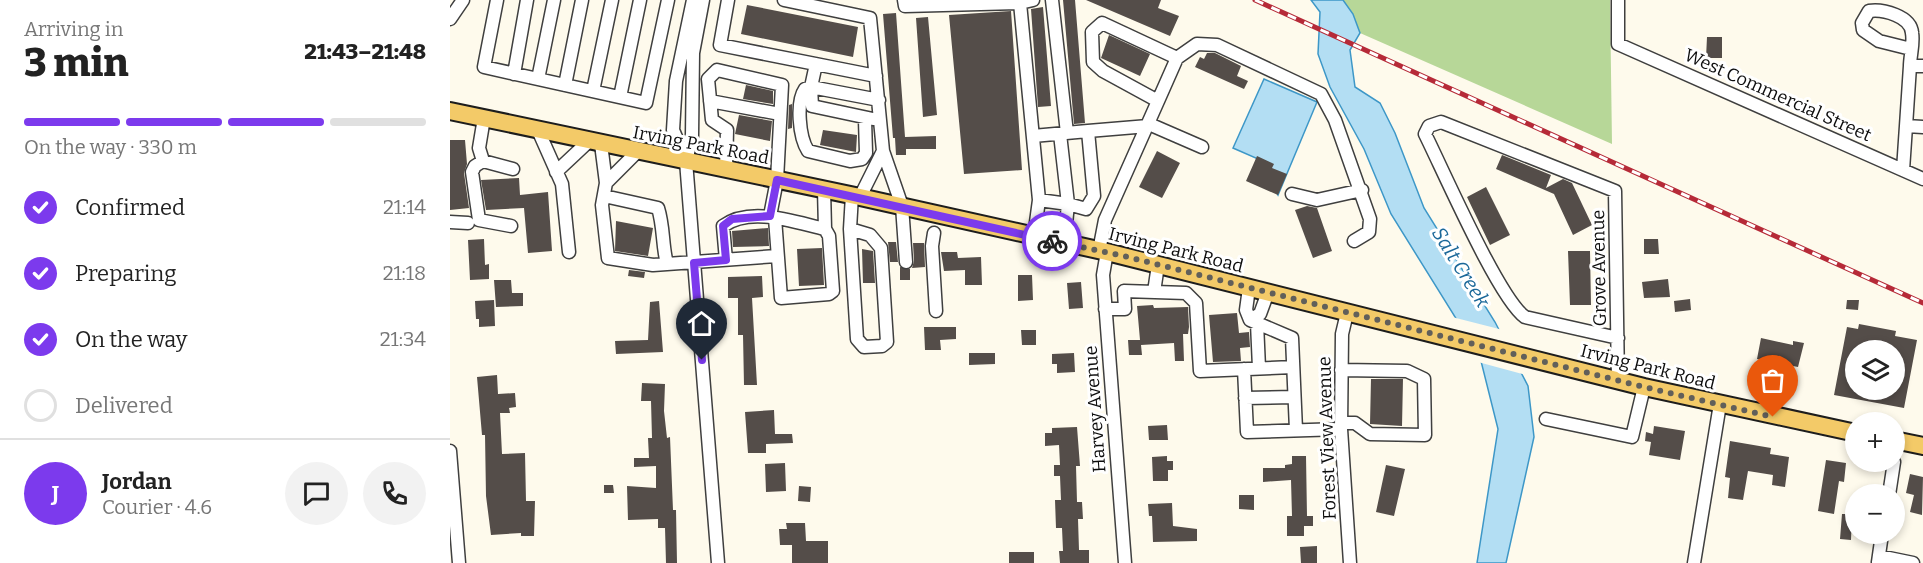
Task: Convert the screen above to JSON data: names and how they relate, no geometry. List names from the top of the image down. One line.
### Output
{"streets":{"main road":["Irving Park Road"],"street":["West Commercial Street","Grove Avenue","Harvey Avenue","Forest View Avenue"]},"crossings":[["Irving Park Road","Grove Avenue"],["Irving Park Road","Harvey Avenue"],["Irving Park Road","Forest View Avenue"]],"water":["Salt Creek"],"page":{"heading":["3 min","Arriving in","21:43–21:48"],"panel":["Jordan","Courier · 4.6"],"bar":"On the way · 330 m","list":[["Confirmed","21:14"],["Preparing","21:18"],["On the way","21:34"],"Delivered"],"map_buttons":["+","−"],"round":"J"}}
